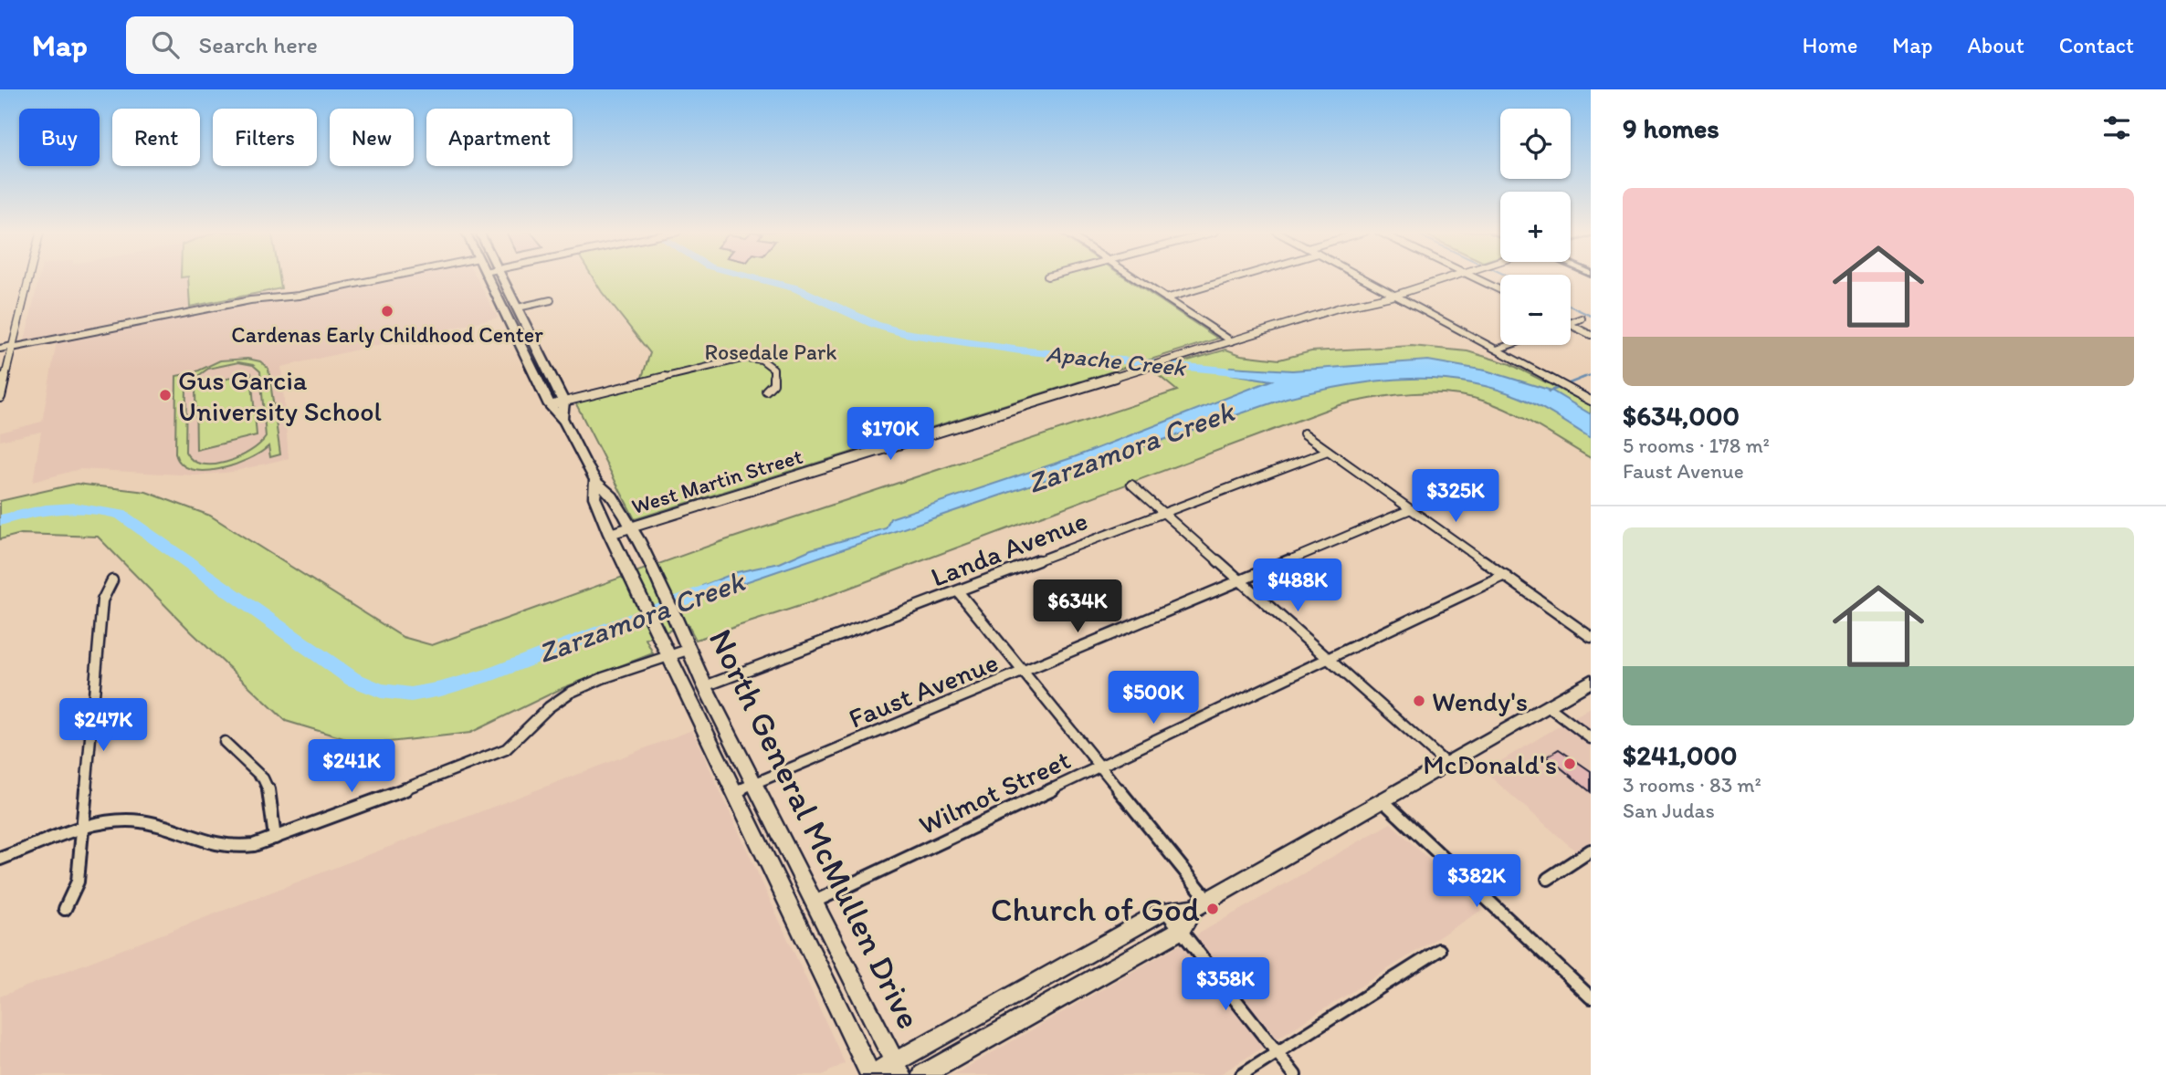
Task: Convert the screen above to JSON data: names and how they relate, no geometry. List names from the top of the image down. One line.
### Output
{"streets":{"main road":["North General McMullen Drive"],"street":["West Martin Street","Landa Avenue","Faust Avenue","Wilmot Street"]},"crossings":[["West Martin Street","North General McMullen Drive"],["Landa Avenue","North General McMullen Drive"],["Faust Avenue","North General McMullen Drive"],["Wilmot Street","North General McMullen Drive"]],"water":["Apache Creek","Zarzamora Creek"],"parks":["Rosedale Park"],"places":["Cardenas Early Childhood Center","Gus Garcia University School","Wendy's","McDonald's","Church of God"],"page":{"header":"Map","search":"Search here","nav":["Home","Map","About","Contact"],"heading":"9 homes","map_buttons":["+","−"],"chip":["Buy","Rent","Filters","New","Apartment"],"list":[{"name":"$634,000","note":"5 rooms · 178 m² · Faust Avenue"},{"name":"$241,000","note":"3 rooms · 83 m² · San Judas"}],"price":["$170K","$325K","$488K","$634K","$500K","$247K","$241K","$382K","$358K"]}}
